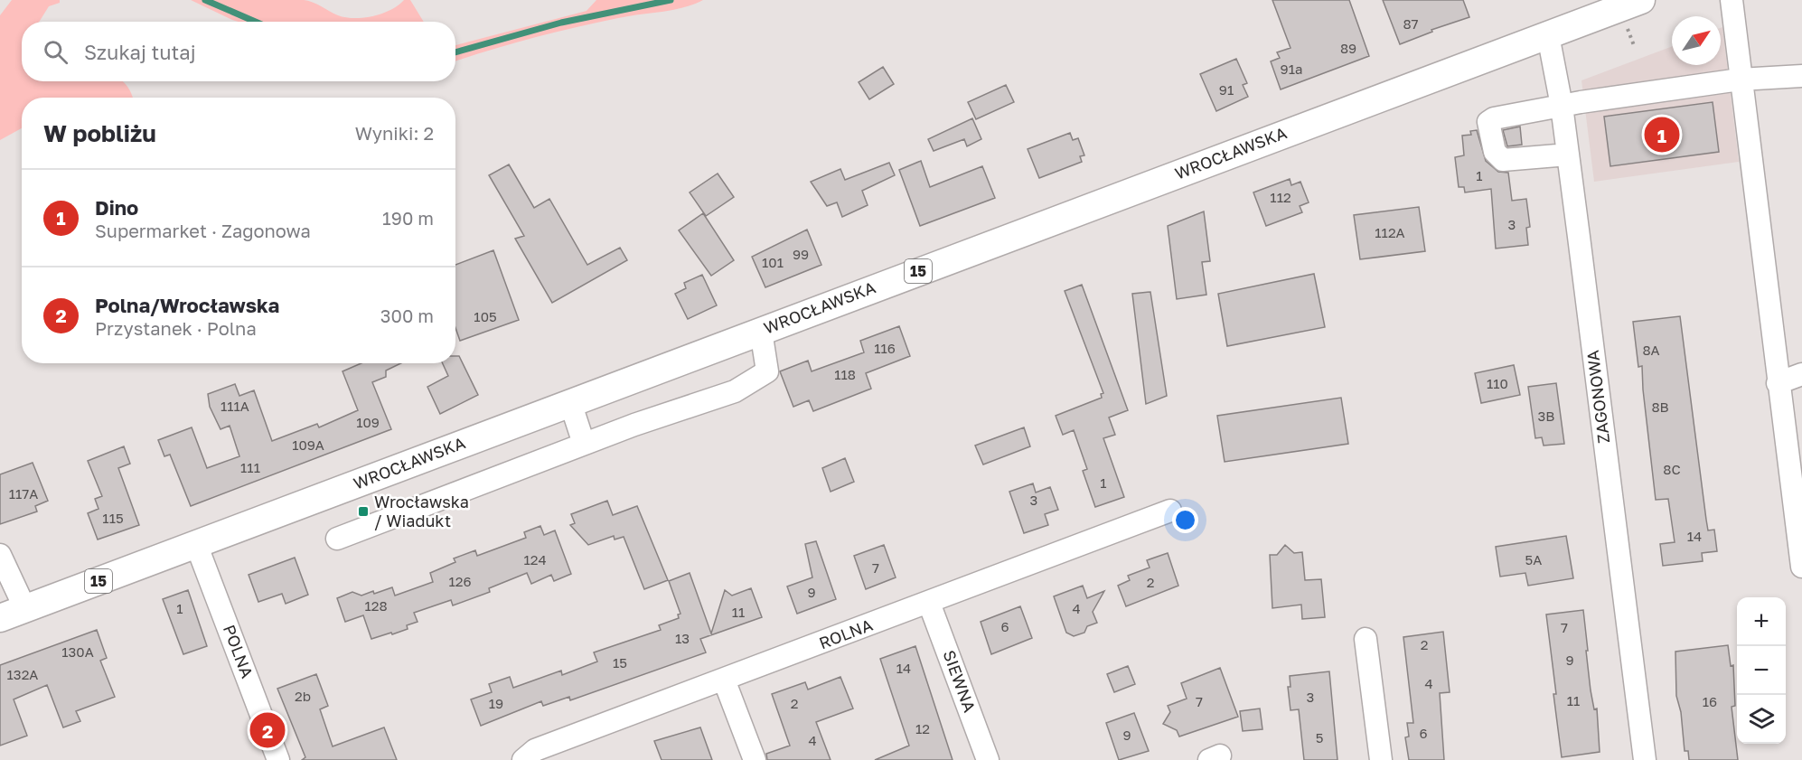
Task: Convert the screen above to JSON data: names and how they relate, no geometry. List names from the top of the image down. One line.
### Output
{"streets":{"main road":["WROCŁAWSKA","15"],"street":["ZAGONOWA","ROLNA","POLNA","SIEWNA"]},"crossings":[["WROCŁAWSKA","ZAGONOWA"],["WROCŁAWSKA","POLNA"],["ROLNA","SIEWNA"]],"places":{"transit":["Wrocławska / Wiadukt"]},"house_numbers":["87","89","91a","91","1","112","3","112A","99","101","105","116","8A","118","110","111A","8B","3B","109","109A","111","8C","1","117A","3","115","14","124","5A","7","126","2","9","128","1","4","11","6","7","13","2","130A","9","15","14","132A","4","2b","3","11","7","16","19","2","12","6","9","5","4"],"north":"top right","page":{"search":"Szukaj tutaj","heading":["W pobliżu","Wyniki: 2"],"pins":["1","2"],"list":[{"mark":"1","name":"Dino","note":"Supermarket · Zagonowa","value":"190 m"},{"mark":"2","name":"Polna/Wrocławska","note":"Przystanek · Polna","value":"300 m"}],"map_buttons":["+","−"]}}
